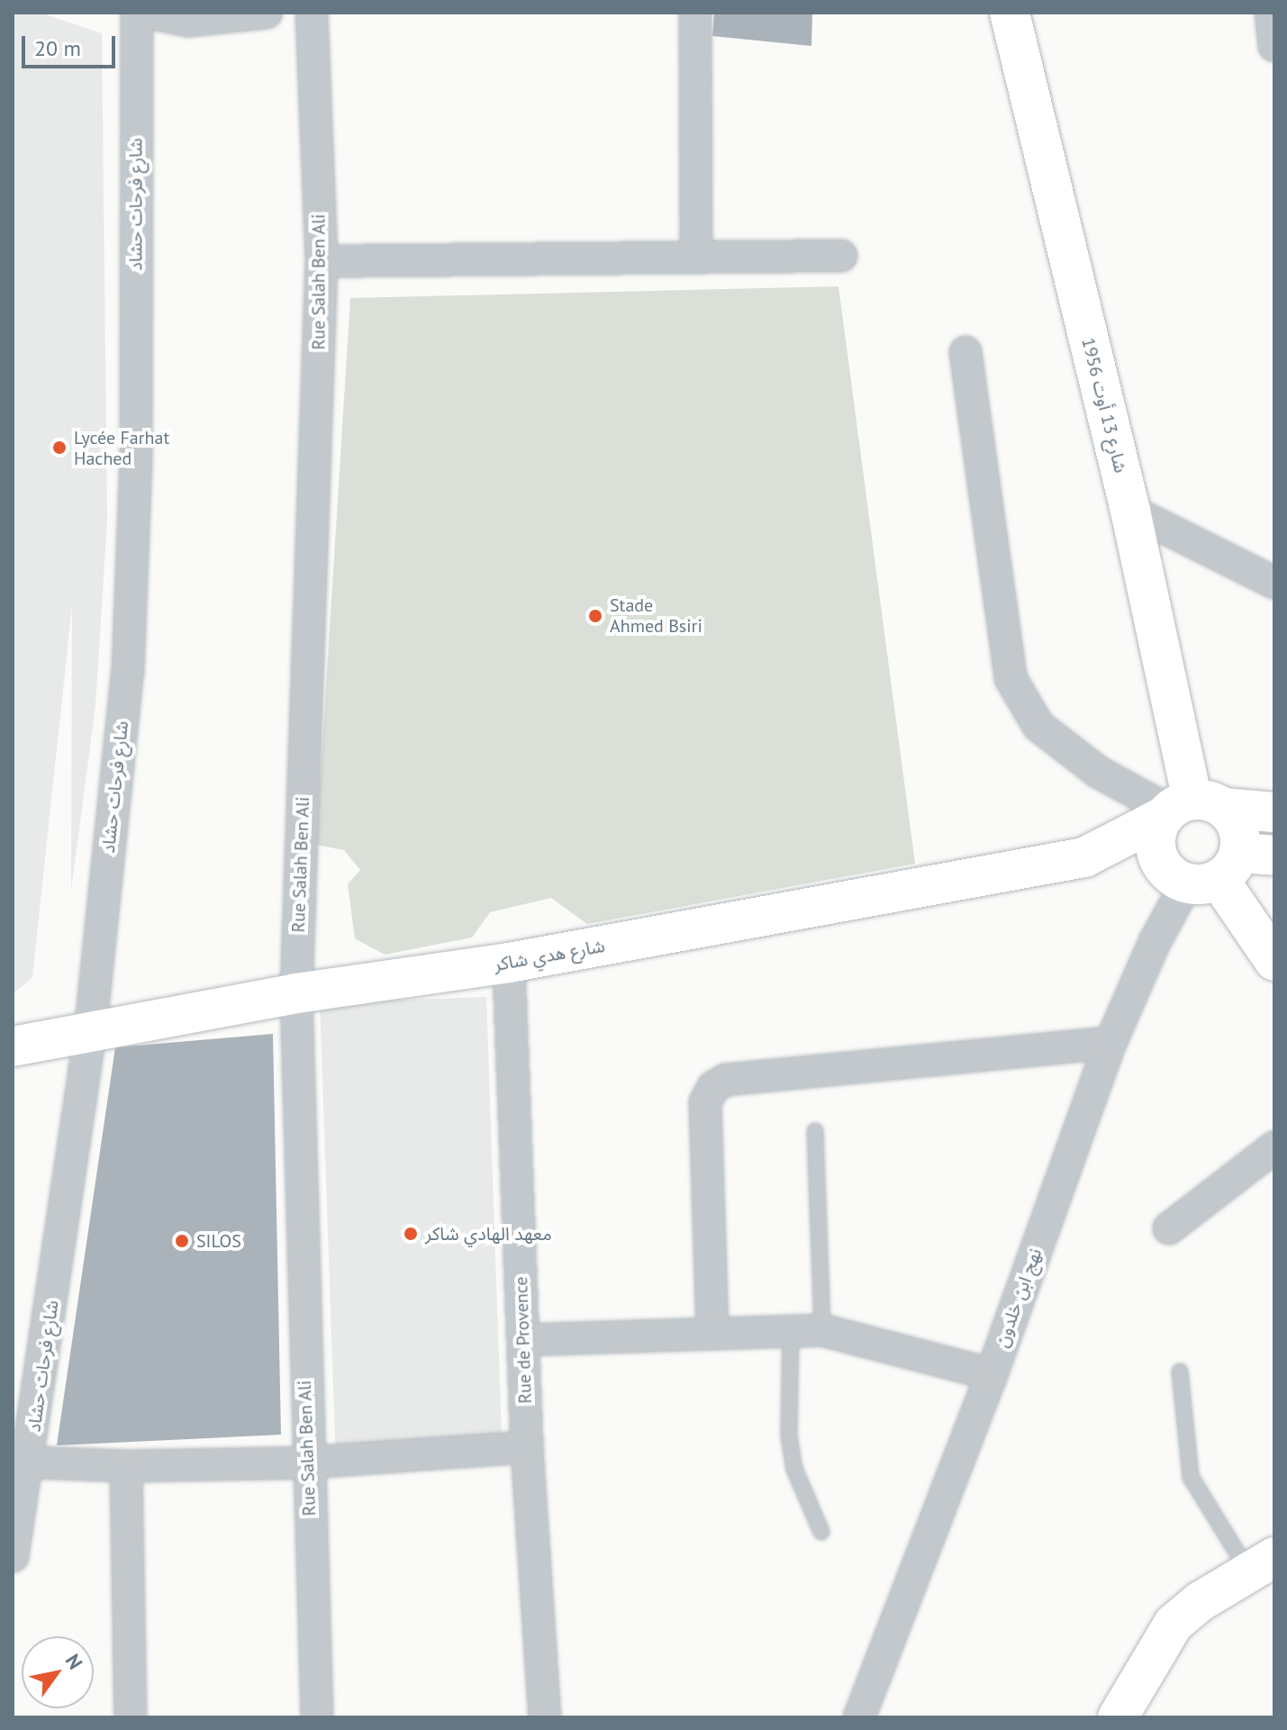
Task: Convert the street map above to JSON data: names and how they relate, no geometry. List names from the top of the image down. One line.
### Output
{"streets":{"street":["شارع فرحات حشاد","Rue Salah Ben Ali","شارع 13 أوت 1956","شارع هدي شاكر","نهج ابن خلدون","Rue de Provence"]},"crossings":[["شارع فرحات حشاد","شارع هدي شاكر"],["Rue Salah Ben Ali","شارع هدي شاكر"],["شارع هدي شاكر","Rue de Provence"]],"places":["Lycée Farhat Hached","Stade Ahmed Bsiri","معهد الهادي شاكر","SILOS"],"scale_bar":"20 m","north":"top right"}
